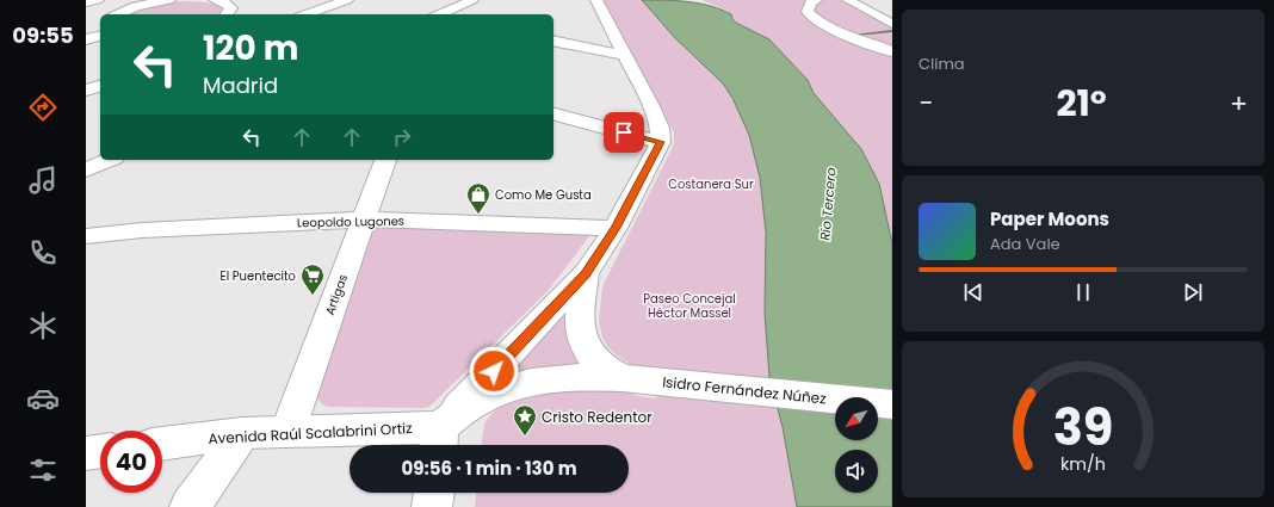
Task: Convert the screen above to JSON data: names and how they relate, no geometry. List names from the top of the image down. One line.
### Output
{"streets":{"street":["Leopoldo Lugones","Artigas","Isidro Fernández Núñez","Avenida Raúl Scalabrini Ortiz"]},"crossings":[["Leopoldo Lugones","Artigas"],["Artigas","Avenida Raúl Scalabrini Ortiz"],["Isidro Fernández Núñez","Avenida Raúl Scalabrini Ortiz"]],"water":["Río Tercero"],"parks":["Costanera Sur","Paseo Concejal Héctor Massel"],"places":{"shop":["Como Me Gusta"],"supermarket":["El Puentecito"],"place":["Cristo Redentor"]},"north":"bottom left","page":{"tabs":"09:55","tile":"Clima","turn":["120 m","Madrid"],"heat":["−","21°","+"],"song":["Paper Moons","Ada Vale"],"limit":"40","trip":"09:56 · 1 min · 130 m","gauge":["39","km/h"]}}
